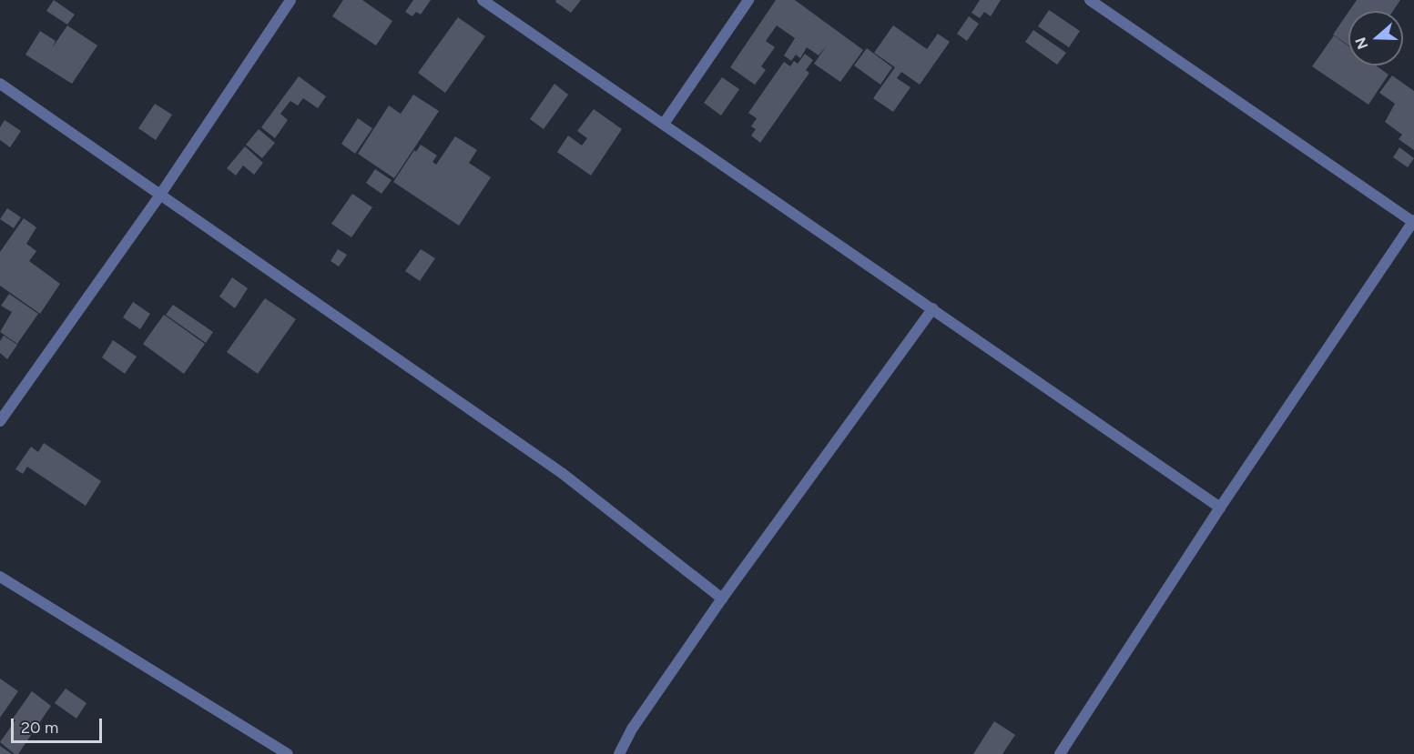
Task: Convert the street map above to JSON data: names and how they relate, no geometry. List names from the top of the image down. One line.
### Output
{"scale_bar":"20 m","north":"left"}
